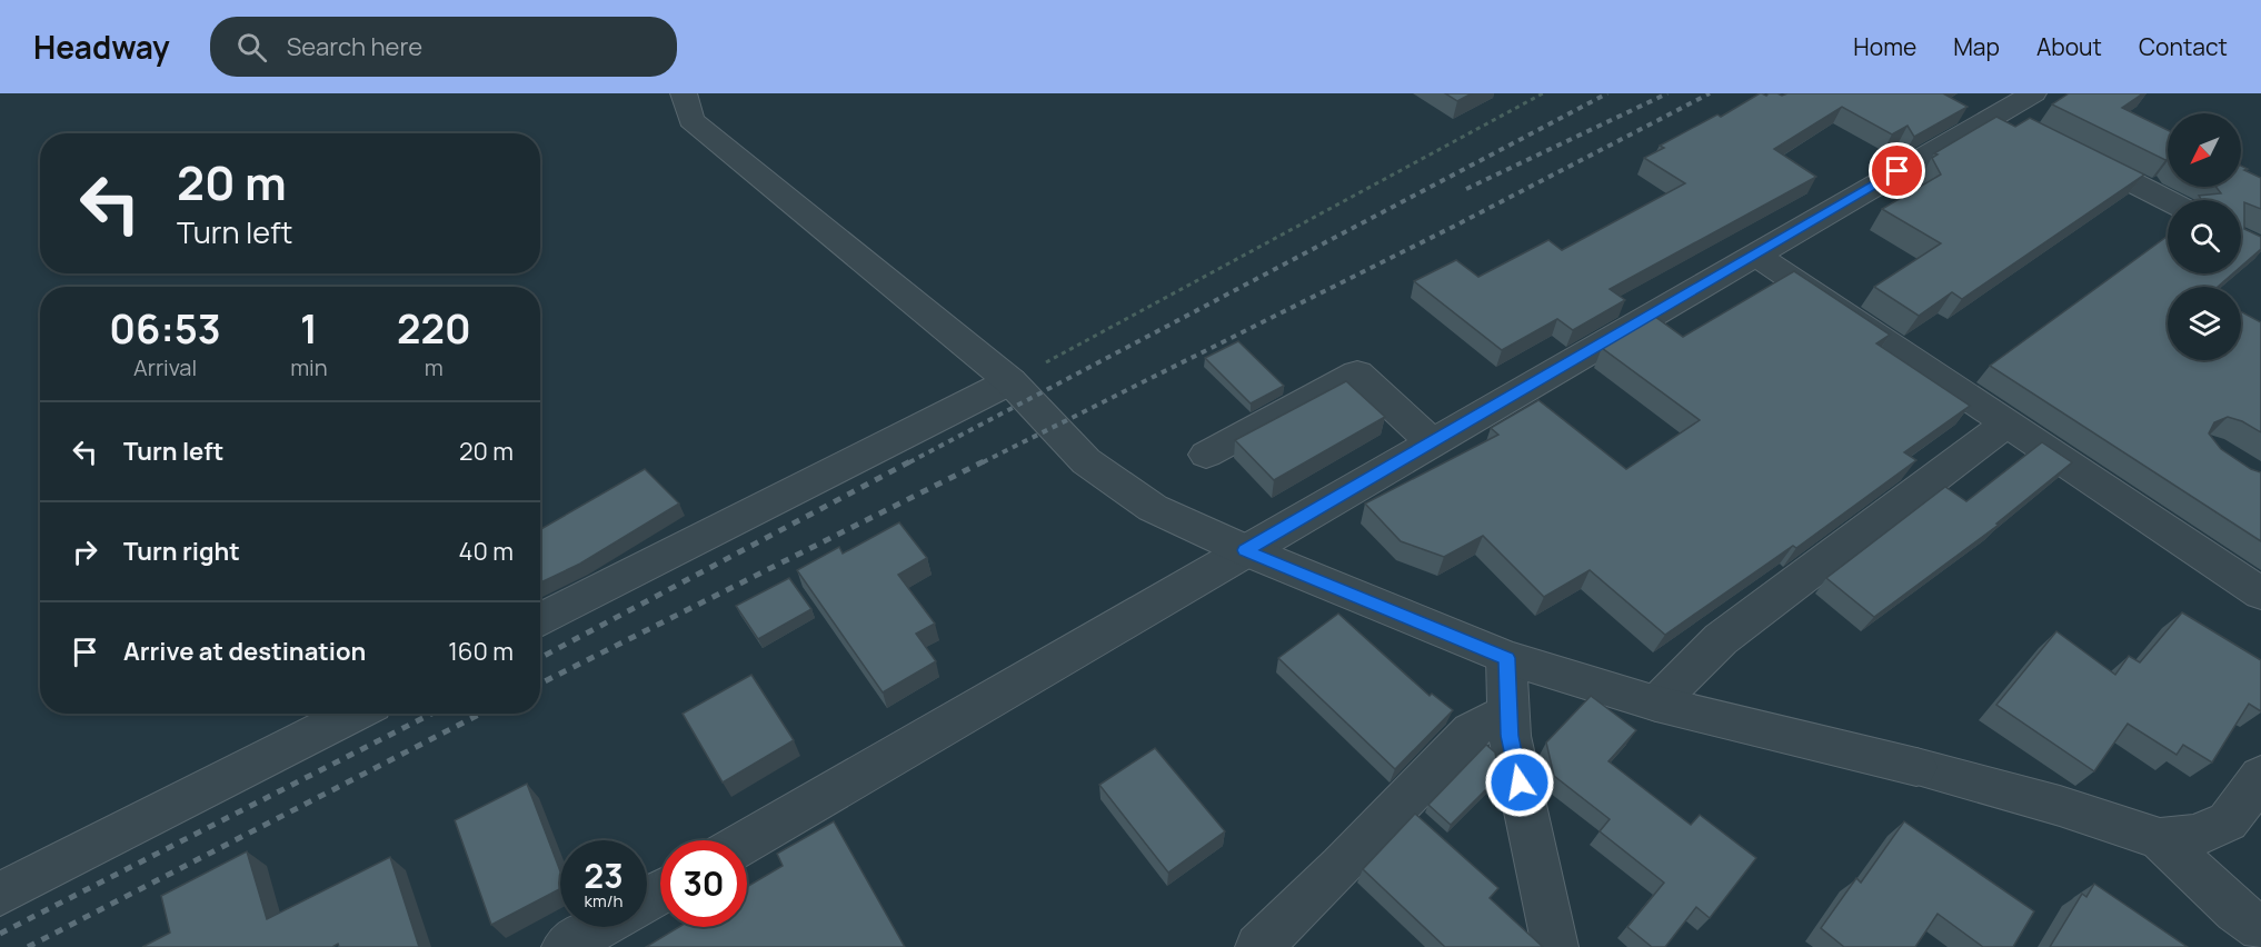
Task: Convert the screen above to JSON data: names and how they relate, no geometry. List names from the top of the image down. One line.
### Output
{"north":"bottom left","page":{"header":"Headway","search":"Search here","nav":["Home","Map","About","Contact"],"turn":["20 m","Turn left"],"eta":["06:53","Arrival","1","min","220","m"],"list":[{"name":"Turn left","value":"20 m"},{"name":"Turn right","value":"40 m"},{"name":"Arrive at destination","value":"160 m"}],"speed":"23 km/h","limit":"30"}}
